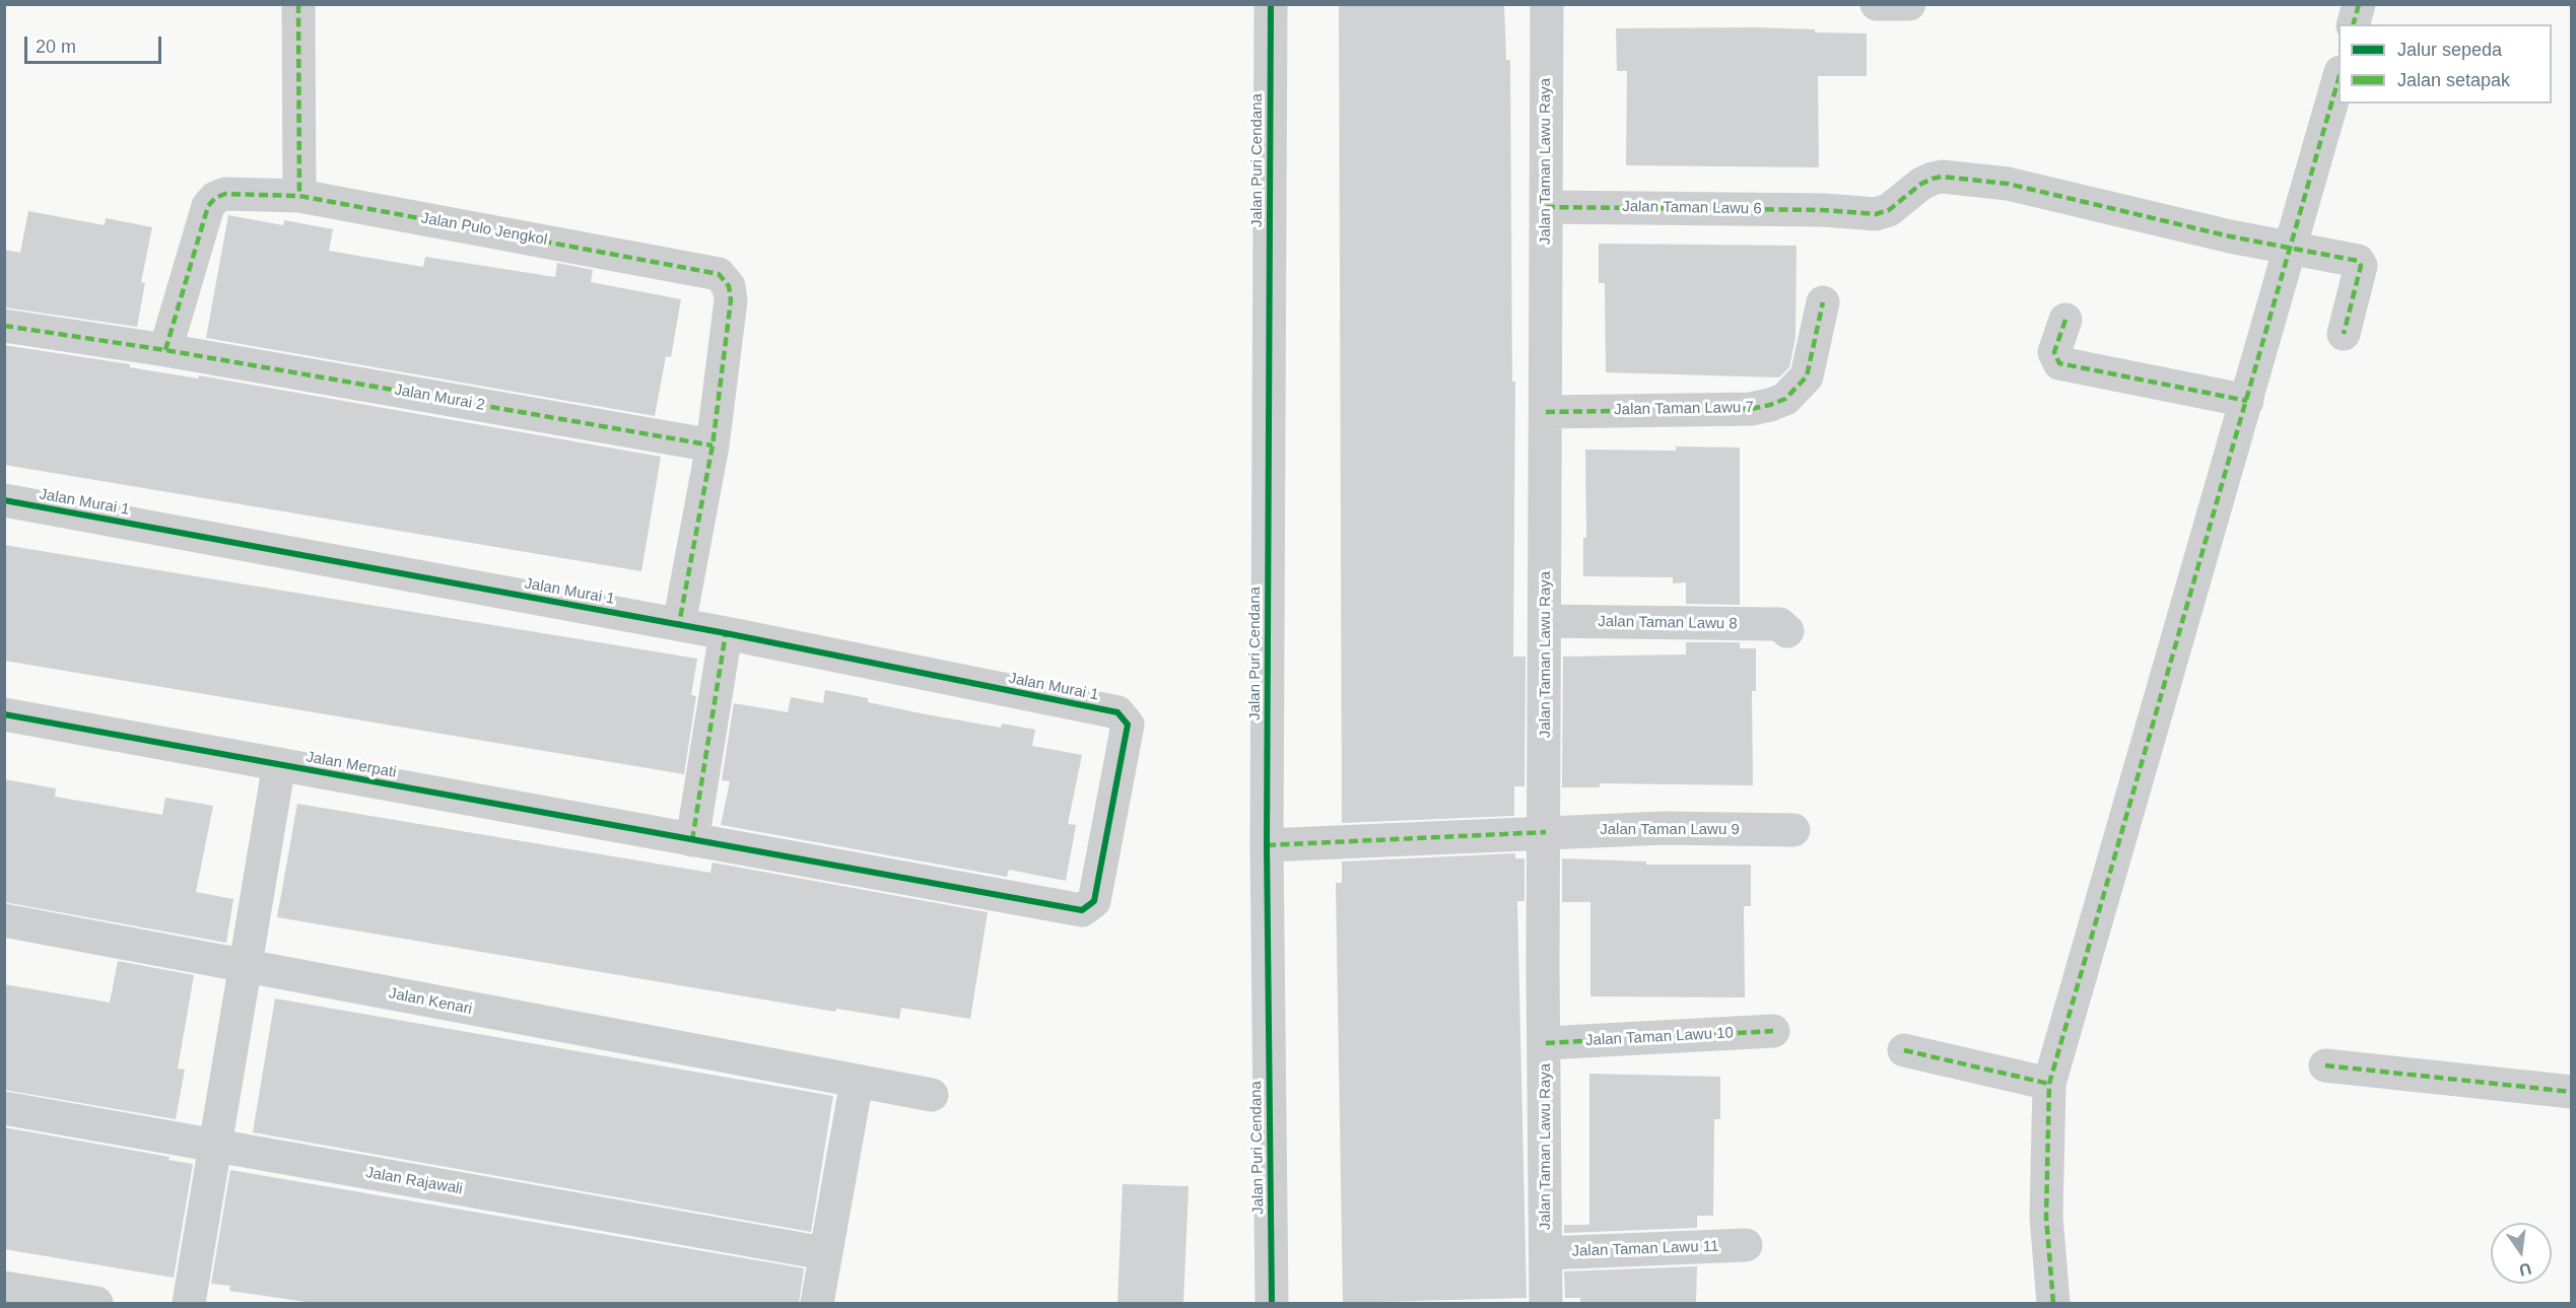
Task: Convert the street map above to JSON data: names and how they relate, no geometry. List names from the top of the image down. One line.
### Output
{"streets":{"street":["Jalan Puri Cendana","Jalan Taman Lawu Raya","Jalan Taman Lawu 6","Jalan Pulo Jengkol","Jalan Murai 2","Jalan Taman Lawu 7","Jalan Murai 1","Jalan Taman Lawu 8","Jalan Merpati","Jalan Taman Lawu 9","Jalan Kenari","Jalan Taman Lawu 10","Jalan Rajawali","Jalan Taman Lawu 11"]},"crossings":[["Jalan Puri Cendana","Jalan Taman Lawu 9"],["Jalan Taman Lawu Raya","Jalan Taman Lawu 6"],["Jalan Taman Lawu Raya","Jalan Taman Lawu 7"],["Jalan Taman Lawu Raya","Jalan Taman Lawu 8"],["Jalan Taman Lawu Raya","Jalan Taman Lawu 9"],["Jalan Taman Lawu Raya","Jalan Taman Lawu 10"],["Jalan Taman Lawu Raya","Jalan Taman Lawu 11"],["Jalan Pulo Jengkol","Jalan Murai 2"],["Jalan Pulo Jengkol","Jalan Murai 1"],["Jalan Murai 1","Jalan Merpati"]],"legend":["Jalur sepeda","Jalan setapak"],"scale_bar":"20 m","north":"bottom"}
